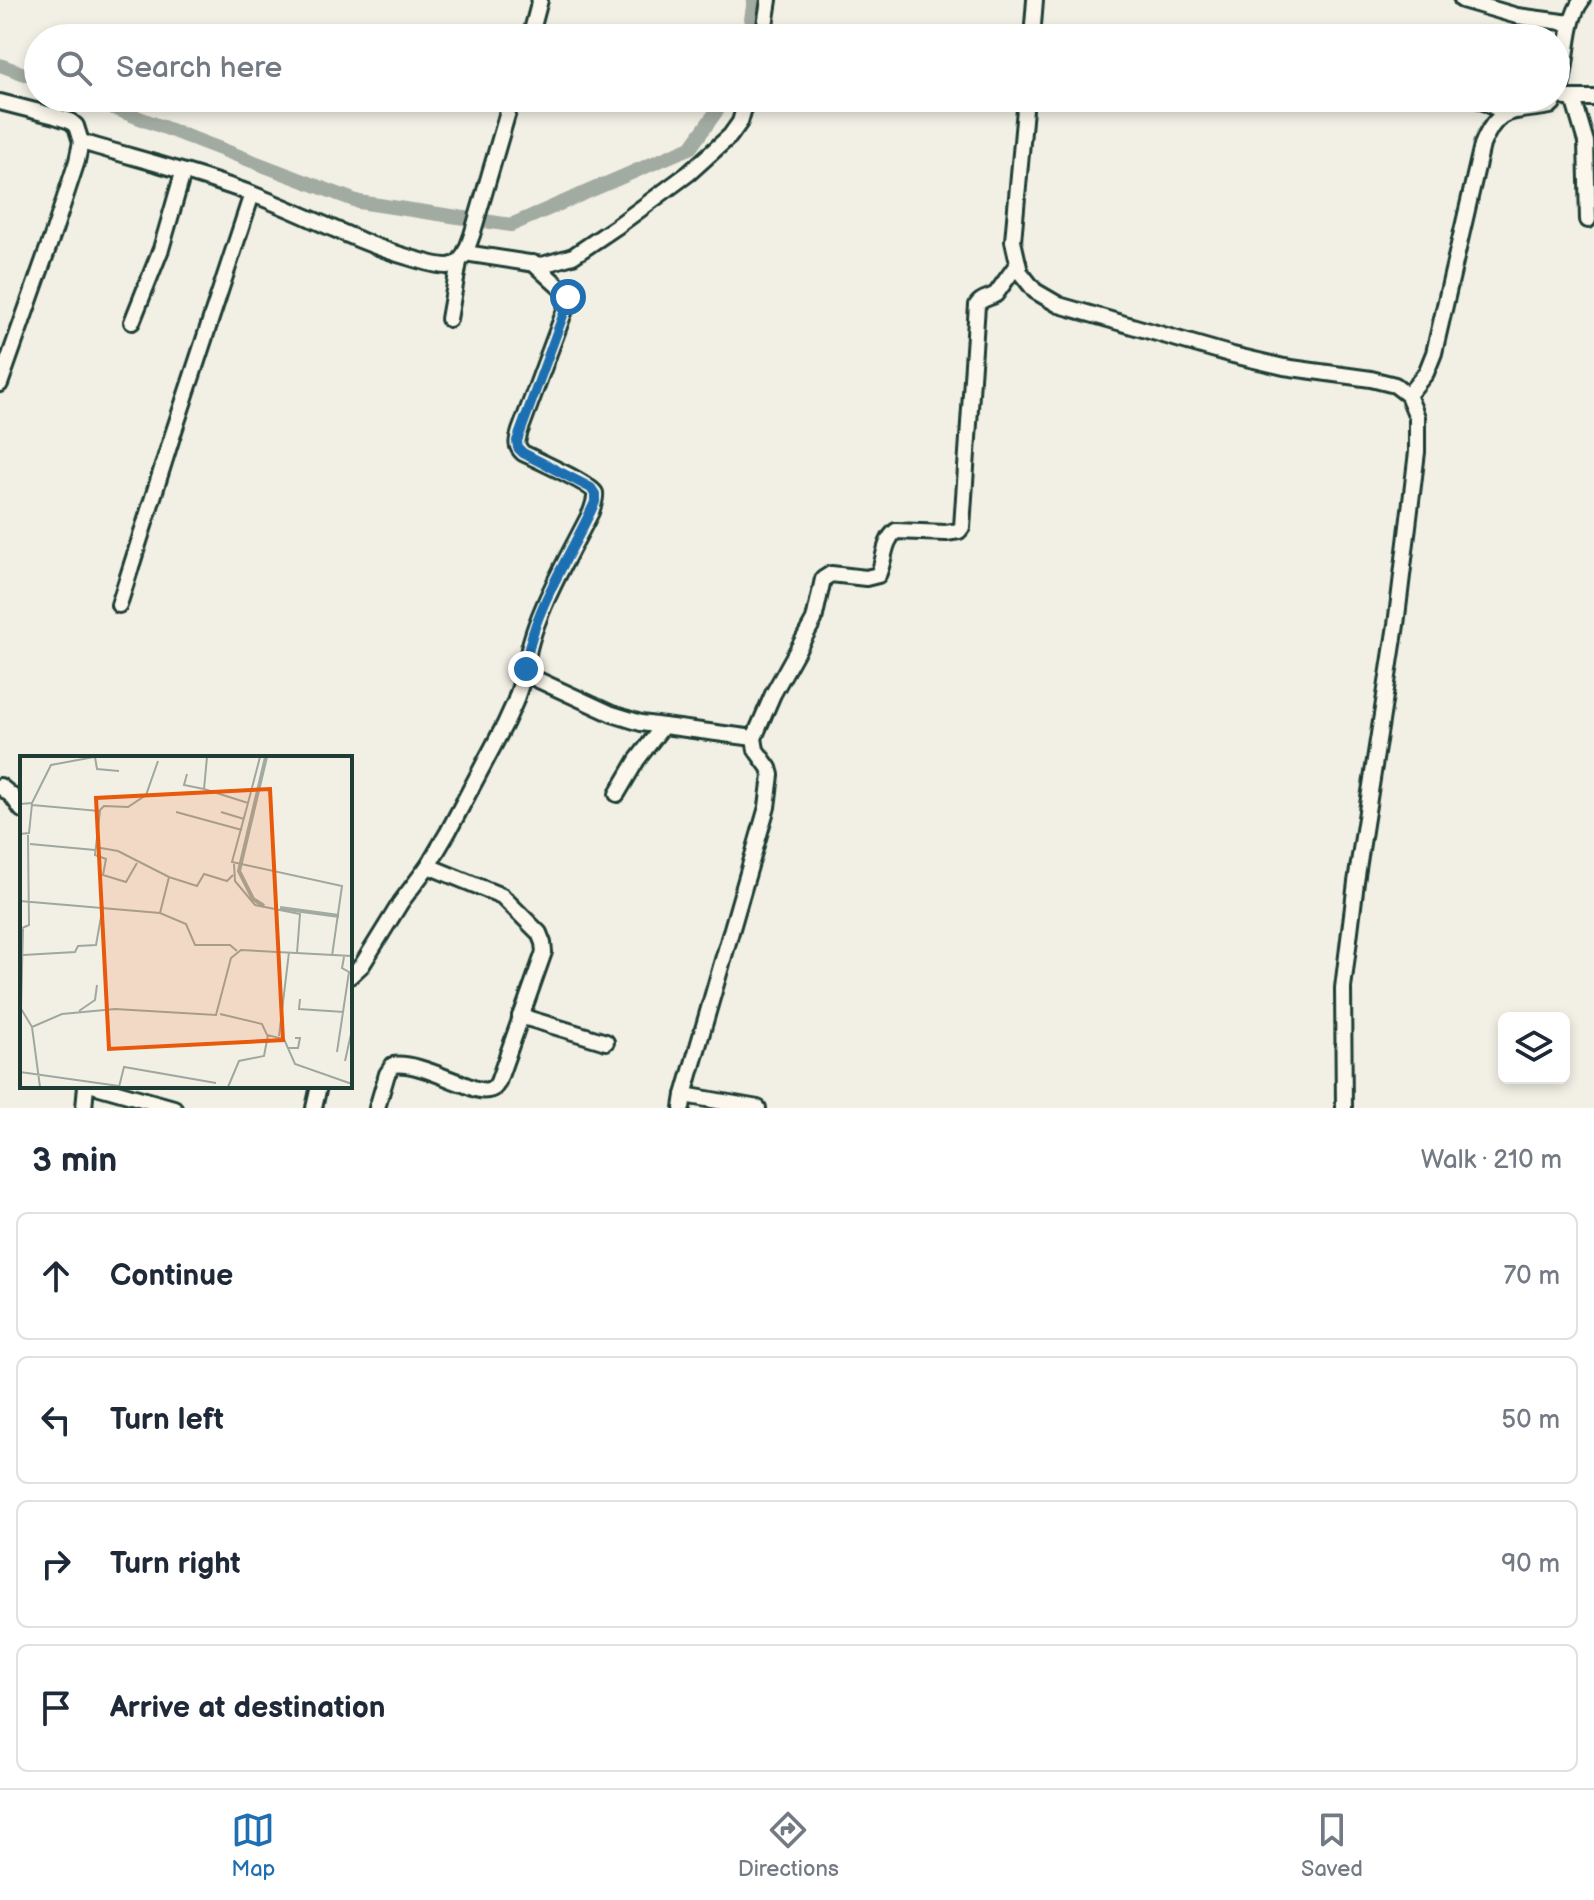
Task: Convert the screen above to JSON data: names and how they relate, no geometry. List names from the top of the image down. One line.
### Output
{"page":{"search":"Search here","heading":["3 min","Walk · 210 m"],"list":[["Continue","70 m"],["Turn left","50 m"],["Turn right","90 m"],"Arrive at destination"],"nav":["Map","Directions","Saved"]}}
